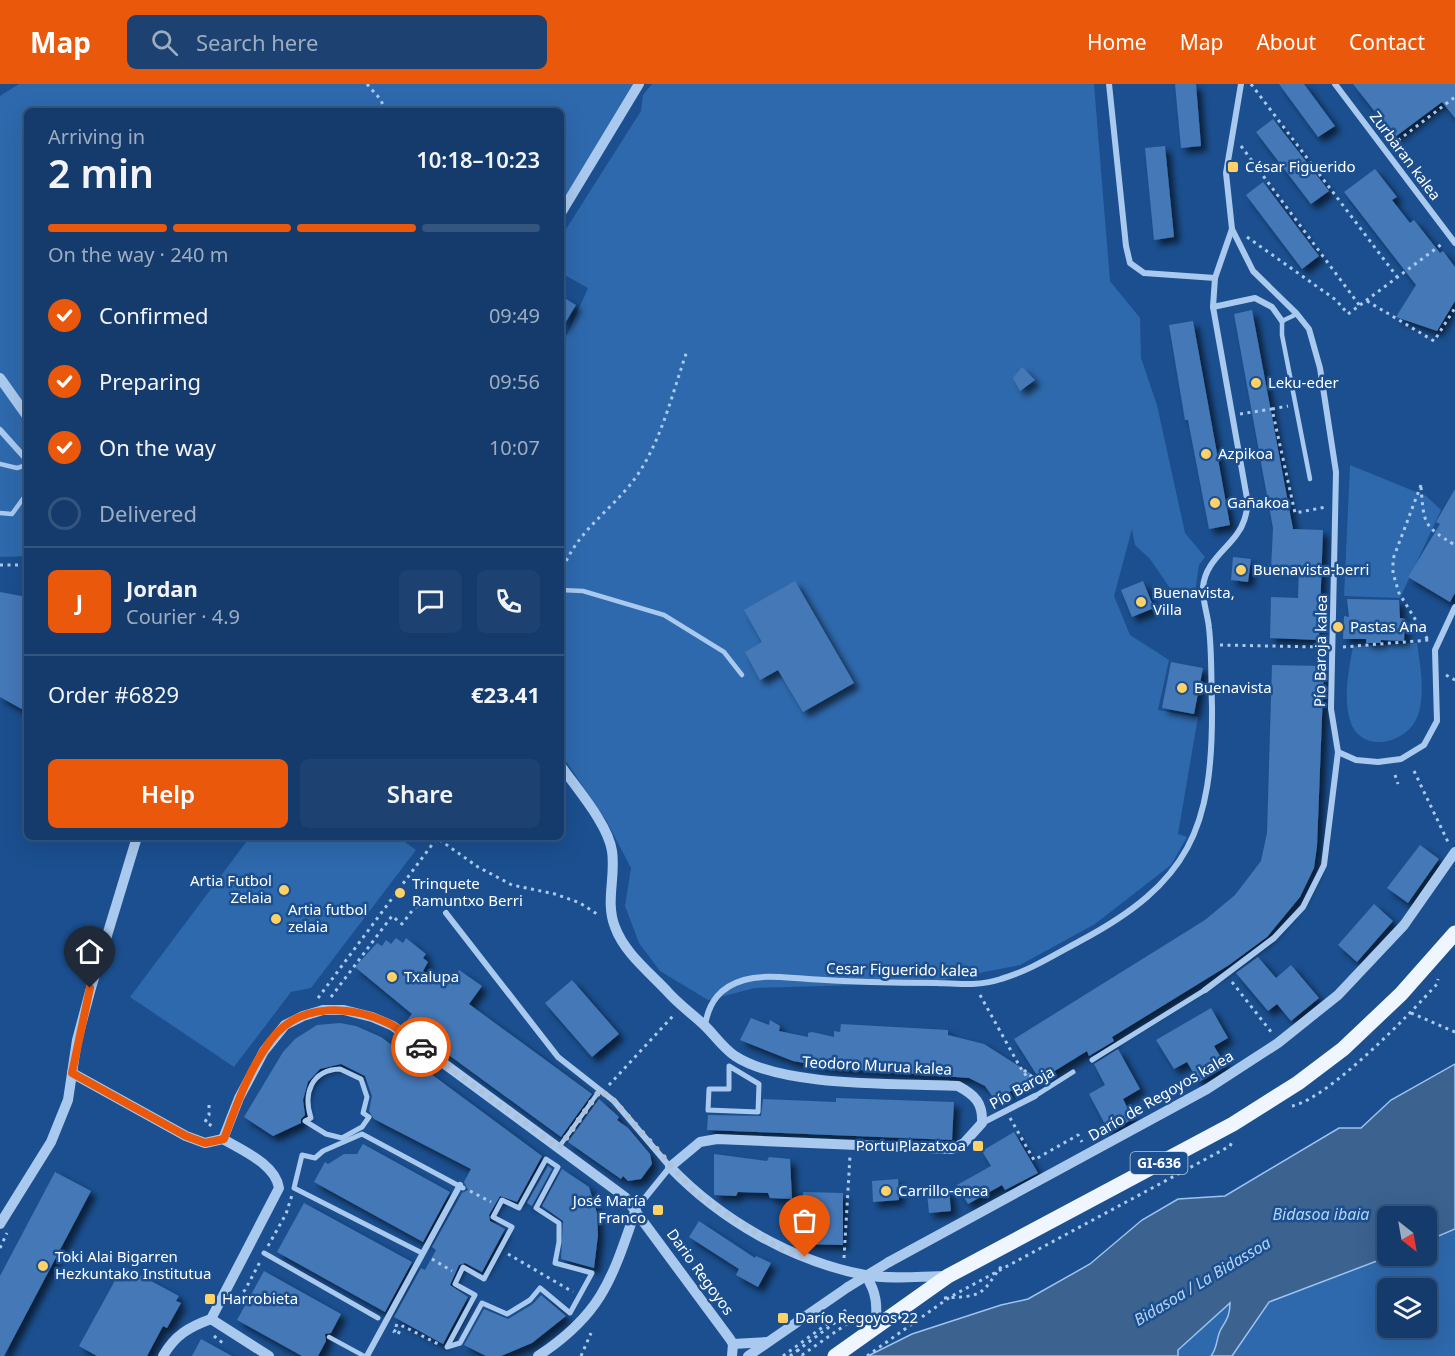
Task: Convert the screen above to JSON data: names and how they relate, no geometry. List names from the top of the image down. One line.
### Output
{"streets":{"main road":["GI-636"],"street":["Zurbaran kalea","Pío Baroja kalea","Cesar Figuerido kalea","Teodoro Murua kalea","Pío Baroja","Darío de Regoyos kalea","Dario Regoyos"]},"crossings":[["Pío Baroja kalea","Cesar Figuerido kalea"],["Cesar Figuerido kalea","Teodoro Murua kalea"],["Teodoro Murua kalea","Pío Baroja"]],"water":["Bidasoa ibaia","Bidasoa / La Bidassoa"],"places":{"transit":["César Figuerido","Portu Plazatxoa","José María Franco","Harrobieta","Darío Regoyos 22"],"other":["Leku-eder","Azpikoa","Gañakoa","Buenavista-berri","Buenavista, Villa","Pastas Ana","Buenavista","Artia Futbol Zelaia","Trinquete Ramuntxo Berri","Artia futbol zelaia","Txalupa","Carrillo-enea","Toki Alai Bigarren Hezkuntako Institutua"]},"north":"bottom right","page":{"header":"Map","search":"Search here","nav":["Home","Map","About","Contact"],"heading":["2 min","Arriving in","10:18–10:23"],"panel":["Jordan","Courier · 4.9","Order #6829","€23.41"],"bar":"On the way · 240 m","list":[["Confirmed","09:49"],["Preparing","09:56"],["On the way","10:07"],"Delivered"],"round":"J","buttons":["Help","Share"]}}
